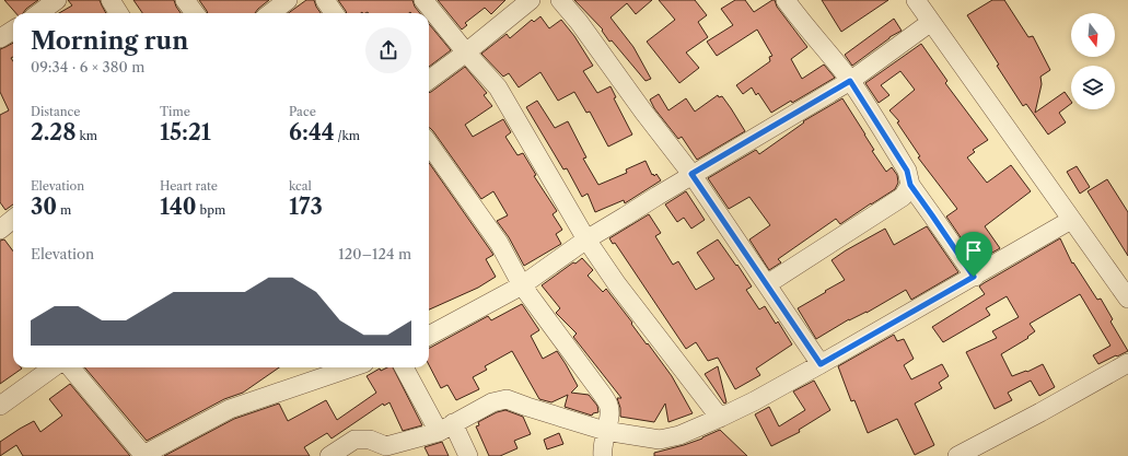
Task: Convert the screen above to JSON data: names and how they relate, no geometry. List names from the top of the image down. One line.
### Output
{"north":"bottom","page":{"heading":["Morning run","09:34 · 6 × 380 m"],"stats":[["Distance","2.28 km"],["Time","15:21"],["Pace","6:44 /km"],["Elevation","30 m"],["Heart rate","140 bpm"],["kcal","173"]],"chart":["Elevation","120–124 m"]}}
